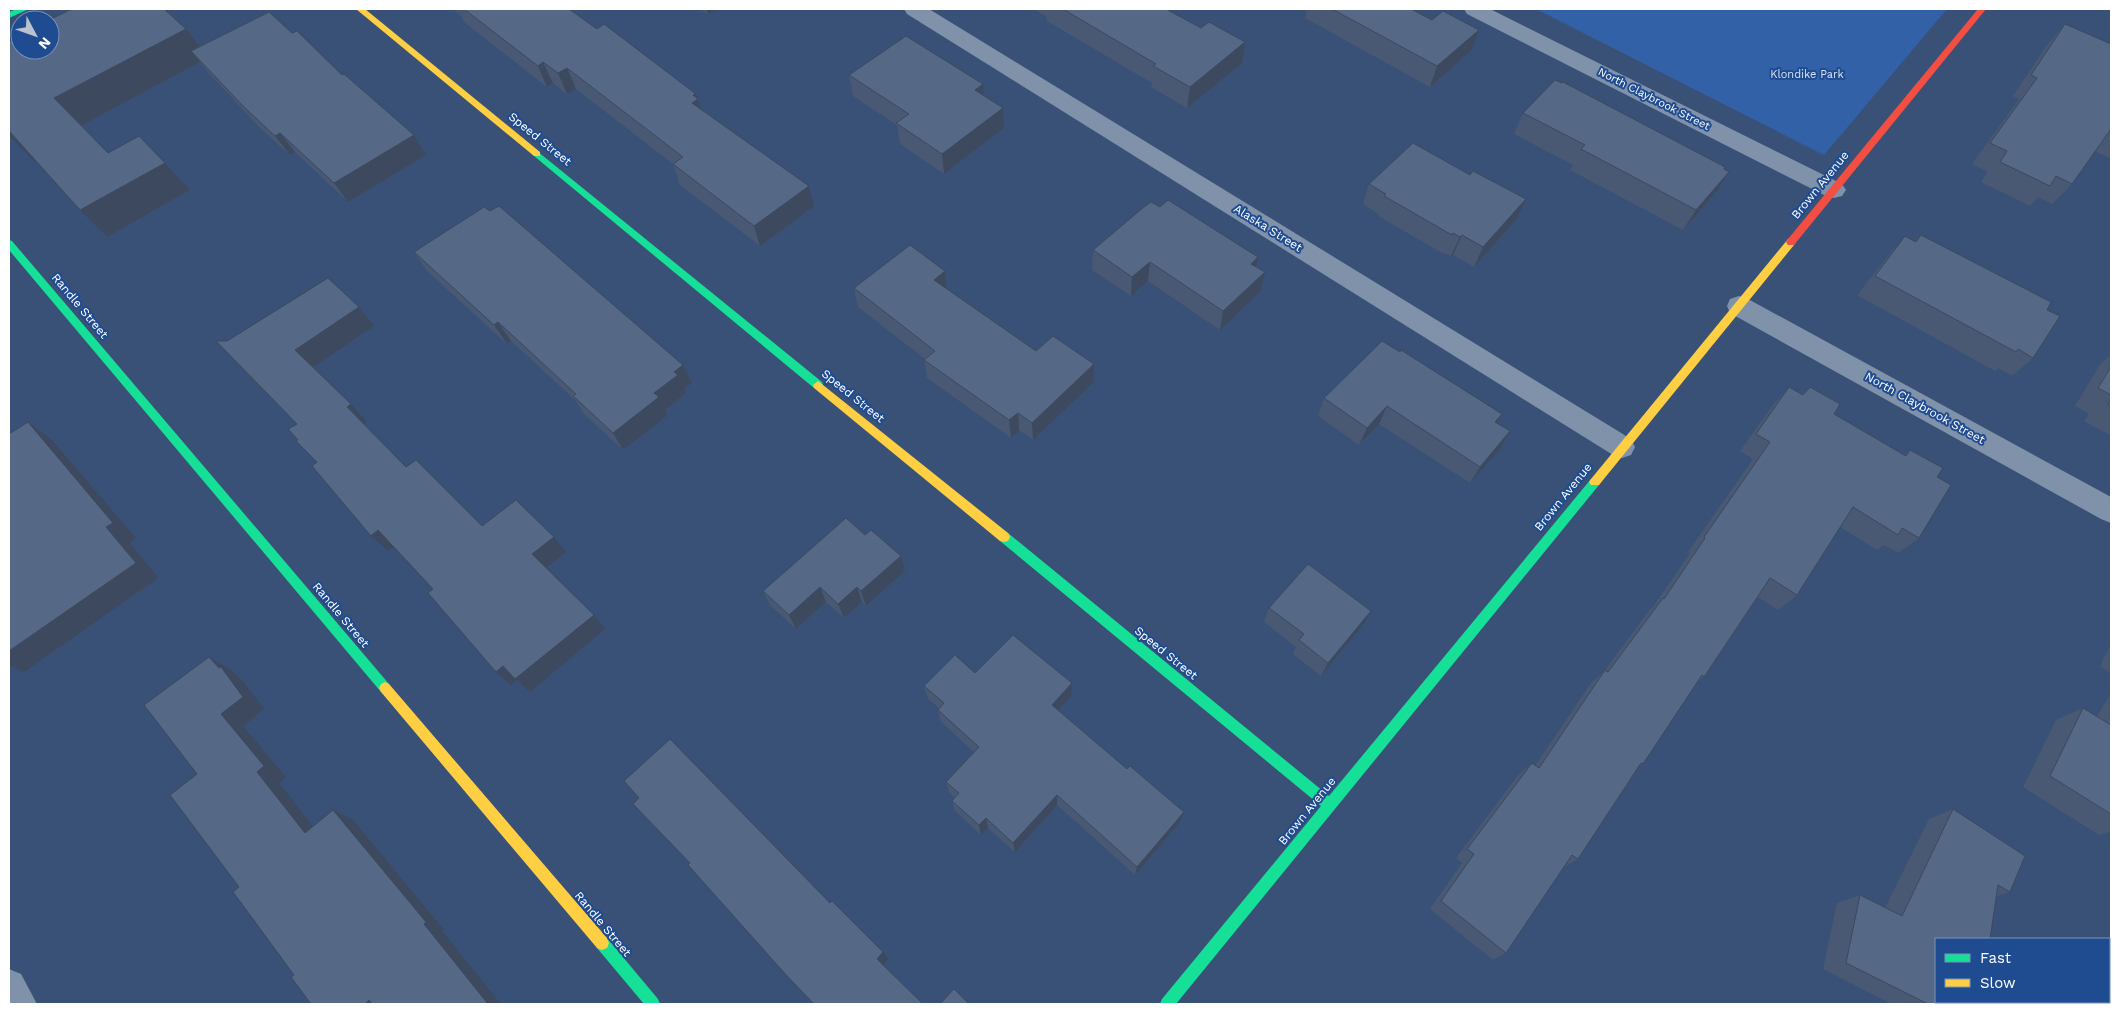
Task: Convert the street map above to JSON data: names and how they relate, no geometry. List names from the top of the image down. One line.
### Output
{"streets":{"street":["North Claybrook Street","Speed Street","Brown Avenue","Alaska Street","Randle Street"]},"crossings":[["North Claybrook Street","Brown Avenue"],["Speed Street","Brown Avenue"],["Brown Avenue","Alaska Street"]],"parks":["Klondike Park"],"legend":["Fast","Slow"],"north":"bottom right"}
